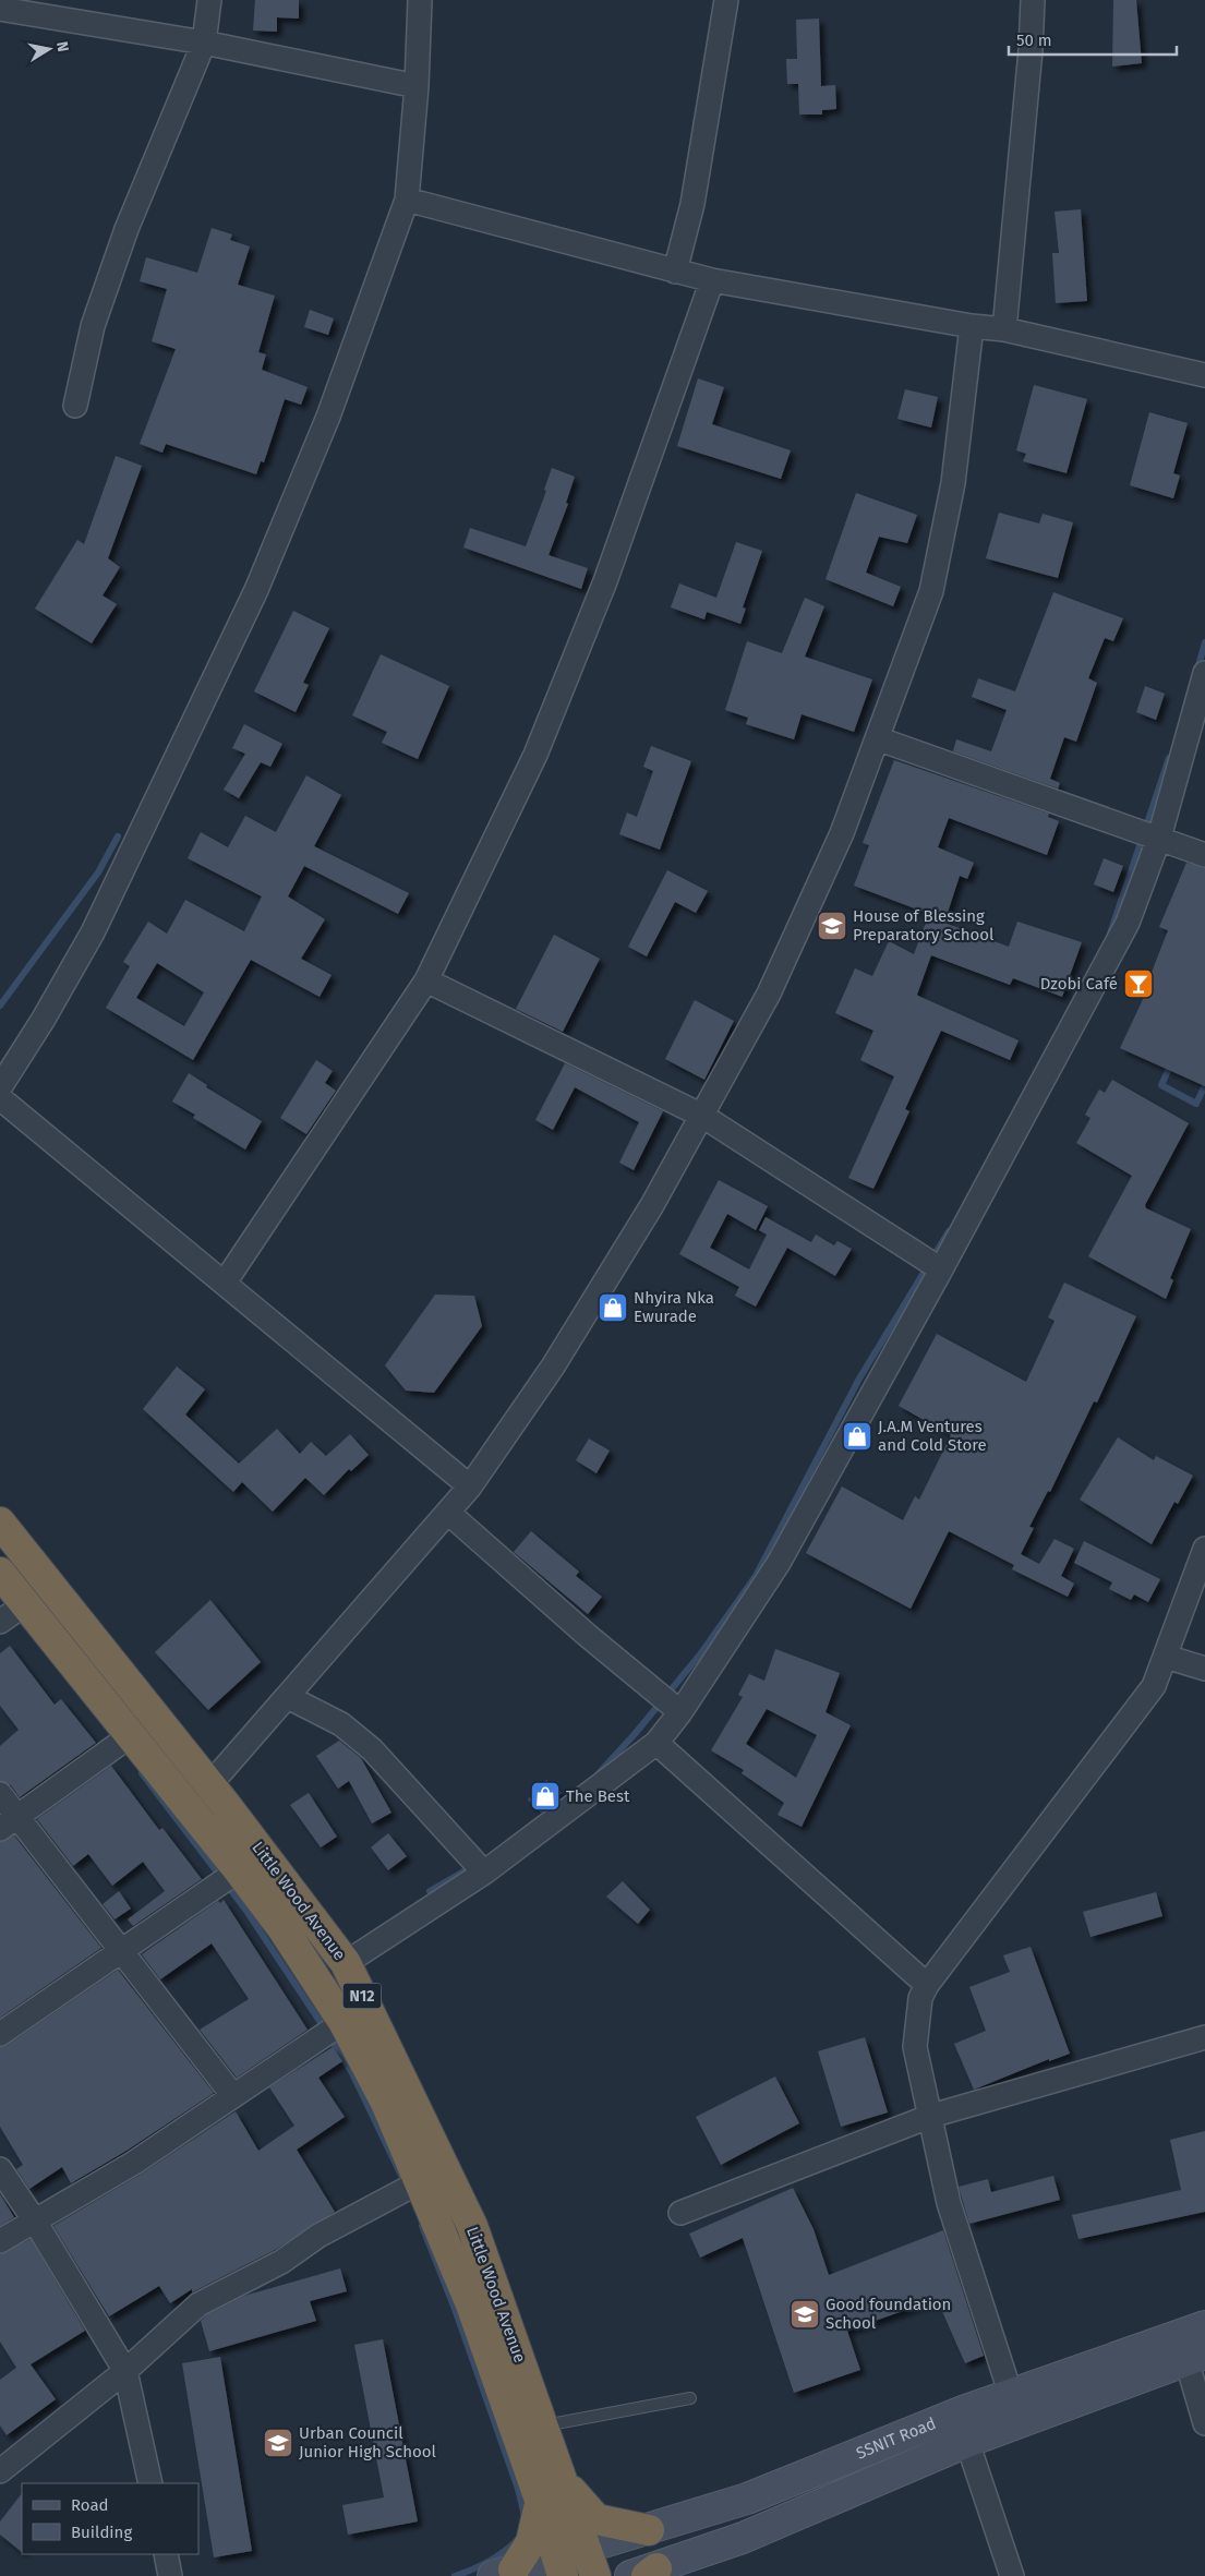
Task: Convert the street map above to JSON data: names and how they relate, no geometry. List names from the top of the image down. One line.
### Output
{"streets":{"highway":["Little Wood Avenue","N12"],"street":["SSNIT Road"]},"crossings":[["Little Wood Avenue","N12"],["Little Wood Avenue","SSNIT Road"],["N12","SSNIT Road"]],"places":{"school or university":["House of Blessing Preparatory School","Good foundation School","Urban Council Junior High School"],"bar":["Dzobi Café"],"shop":["Nhyira Nka Ewurade","J.A.M Ventures and Cold Store","The Best"]},"legend":["Road","Building"],"scale_bar":"50 m","north":"right"}
